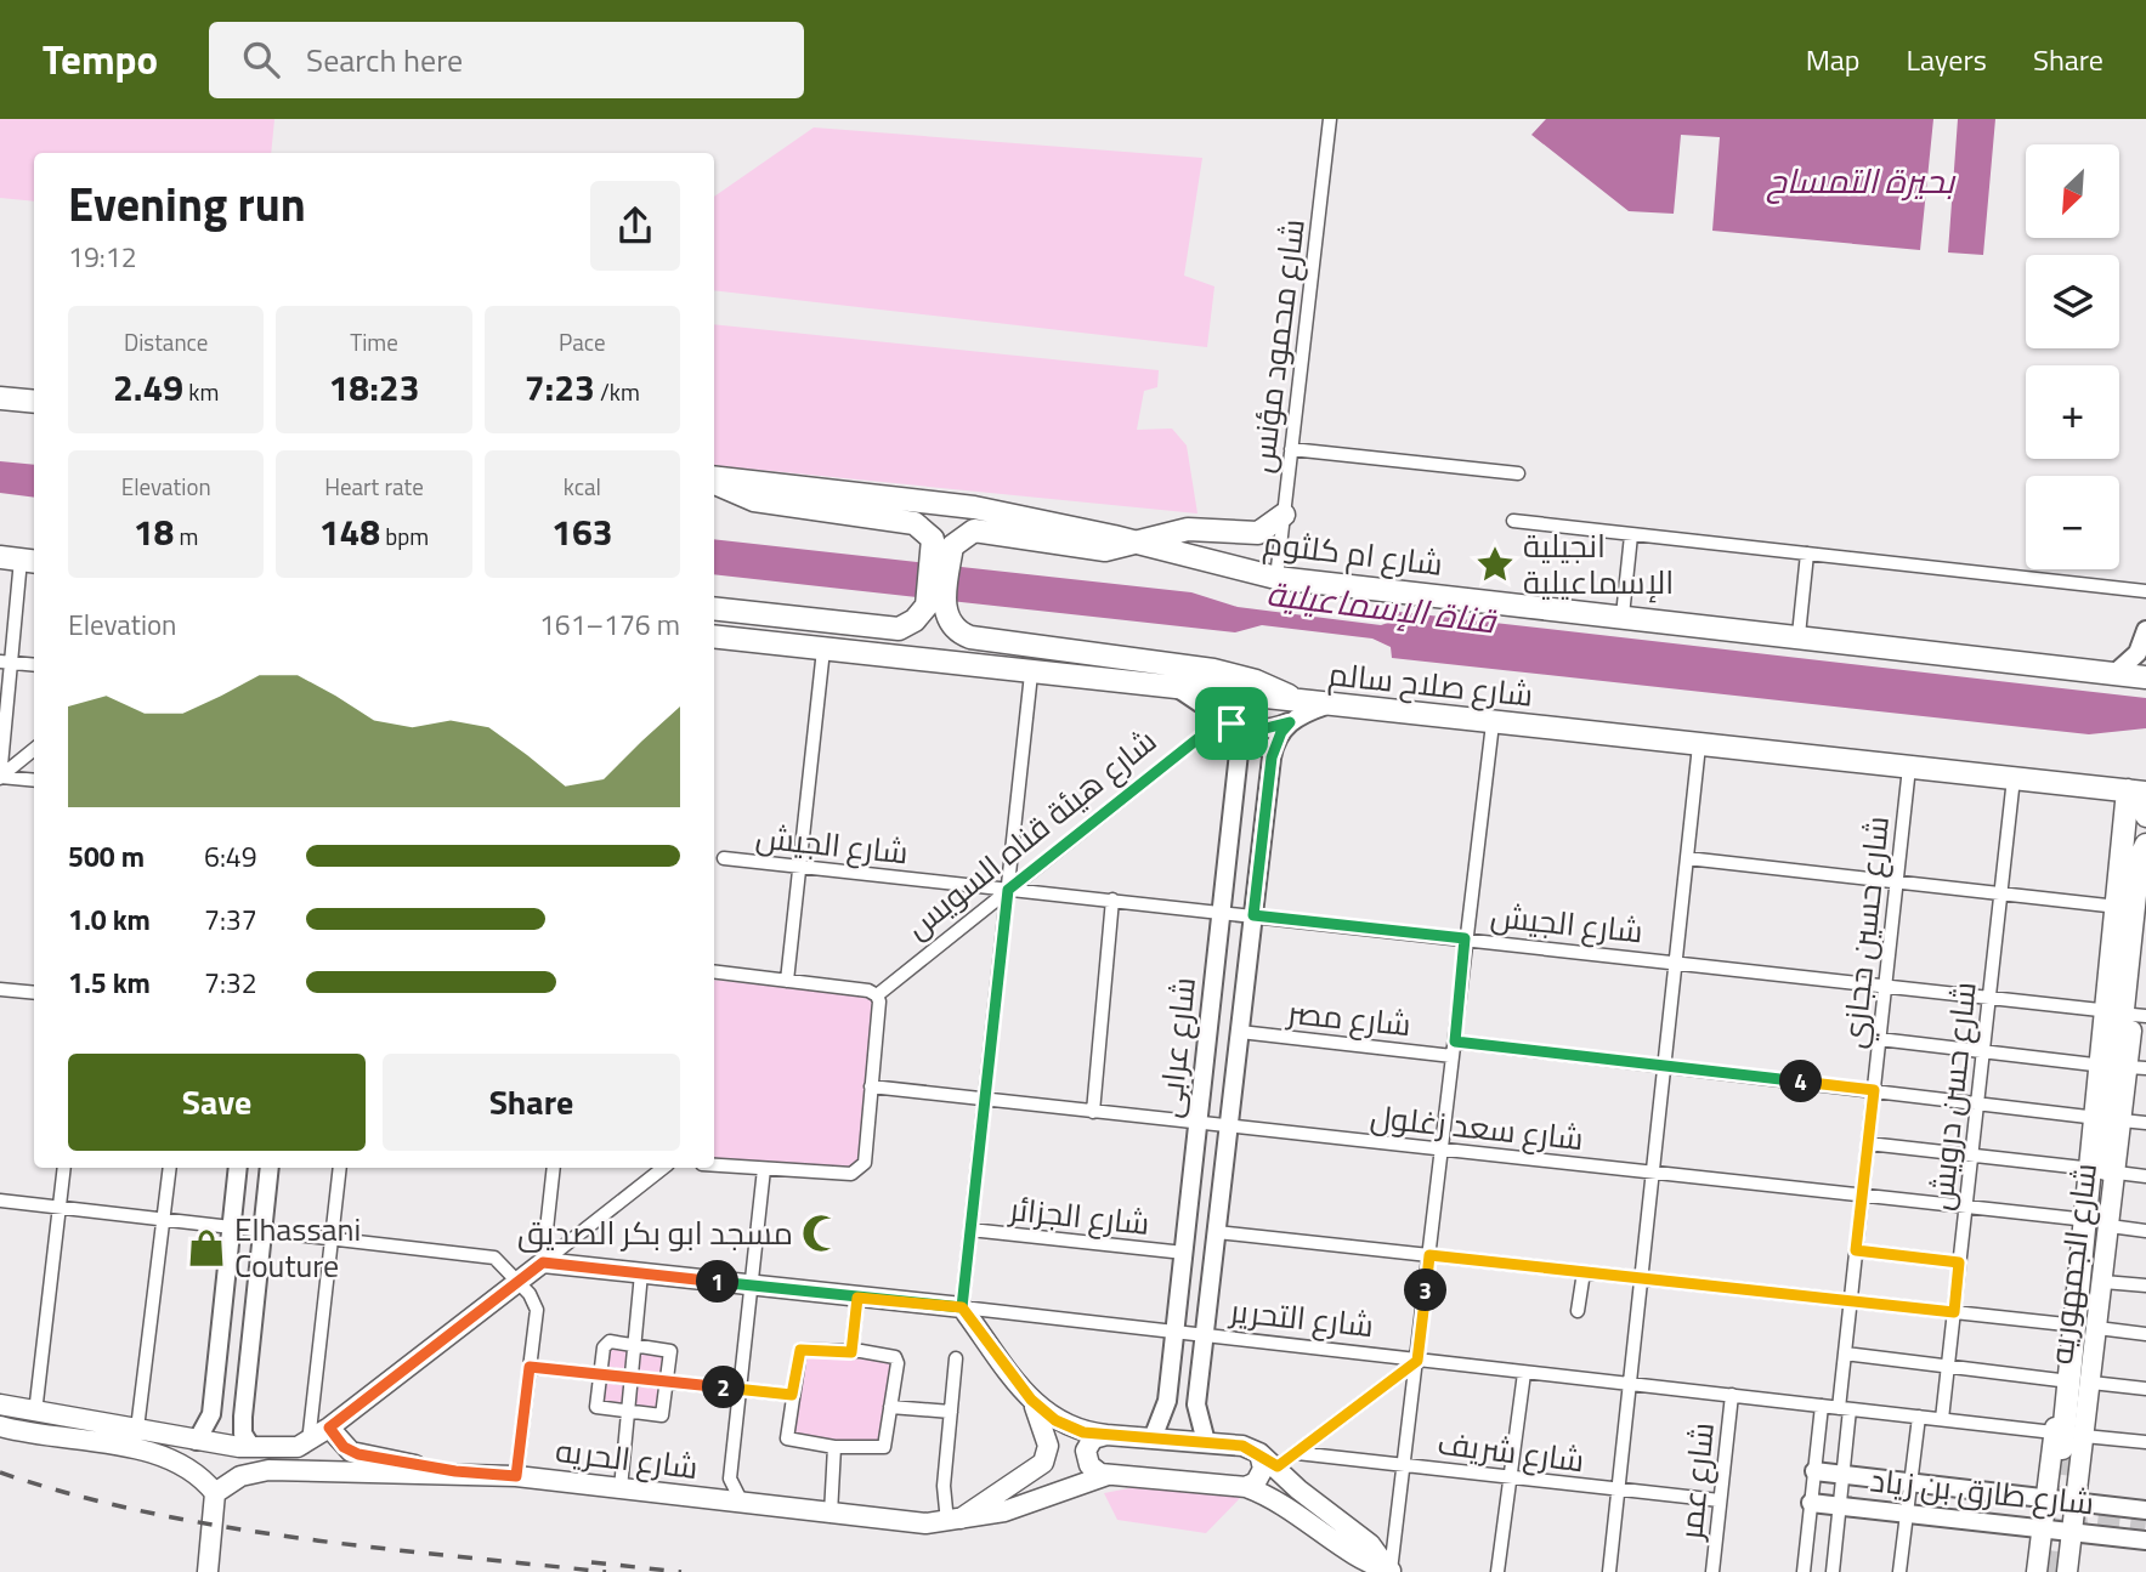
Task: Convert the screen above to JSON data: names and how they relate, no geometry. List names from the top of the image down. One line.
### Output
{"streets":{"highway":["شارع ام كلثوم","شارع صلاح سالم","شارع الجمهوريه"],"main road":["شارع التحرير","شارع الحريه"],"street":["شارع محمود مؤنس","شارع هيئة قناه السويس","شارع الجيش","شارع حسين حجازي","شارع مصر","شارع عرابى","شارع حسن درويش","شارع سعد زغلول","شارع الجزائر","شارع شريف","شارع عمر","شارع طارق بن زياد"]},"crossings":[["شارع محمود مؤنس","شارع ام كلثوم"],["شارع صلاح سالم","شارع حسين حجازي"],["شارع صلاح سالم","شارع حسن درويش"],["شارع صلاح سالم","شارع الجمهوريه"],["شارع هيئة قناه السويس","شارع الجيش"],["شارع الجيش","شارع حسين حجازي"],["شارع الجيش","شارع عرابى"],["شارع الجيش","شارع حسن درويش"],["شارع الجيش","شارع الجمهوريه"],["شارع حسين حجازي","شارع مصر"],["شارع حسين حجازي","شارع سعد زغلول"],["شارع حسين حجازي","شارع التحرير"],["شارع حسين حجازي","شارع طارق بن زياد"],["شارع مصر","شارع عرابى"],["شارع مصر","شارع حسن درويش"],["شارع مصر","شارع الجمهوريه"],["شارع عرابى","شارع سعد زغلول"],["شارع عرابى","شارع الجزائر"],["شارع عرابى","شارع التحرير"],["شارع حسن درويش","شارع سعد زغلول"],["شارع حسن درويش","شارع التحرير"],["شارع سعد زغلول","شارع الجمهوريه"],["شارع الجمهوريه","شارع التحرير"],["شارع الجمهوريه","شارع طارق بن زياد"],["شارع التحرير","شارع عمر"],["شارع شريف","شارع عمر"]],"water":["بحيرة التمساح","قناة الإسماعيلية"],"places":{"place":["انجيلية الإسماعيلية"],"mosque":["مسجد ابو بكر الصديق"],"shop":["Elhassani Couture"]},"north":"bottom left","page":{"header":"Tempo","search":"Search here","nav":["Map","Layers","Share"],"map_buttons":["+","−"],"heading":["Evening run","19:12"],"stats":[["Distance","2.49 km"],["Time","18:23"],["Pace","7:23 /km"],["Elevation","18 m"],["Heart rate","148 bpm"],["kcal","163"]],"chart":["Elevation","161–176 m"],"list":[{"name":"500 m","note":"6:49"},{"name":"1.0 km","note":"7:37"},{"name":"1.5 km","note":"7:32"}],"buttons":["Save","Share"],"pins":["4","1","3","2"]}}
